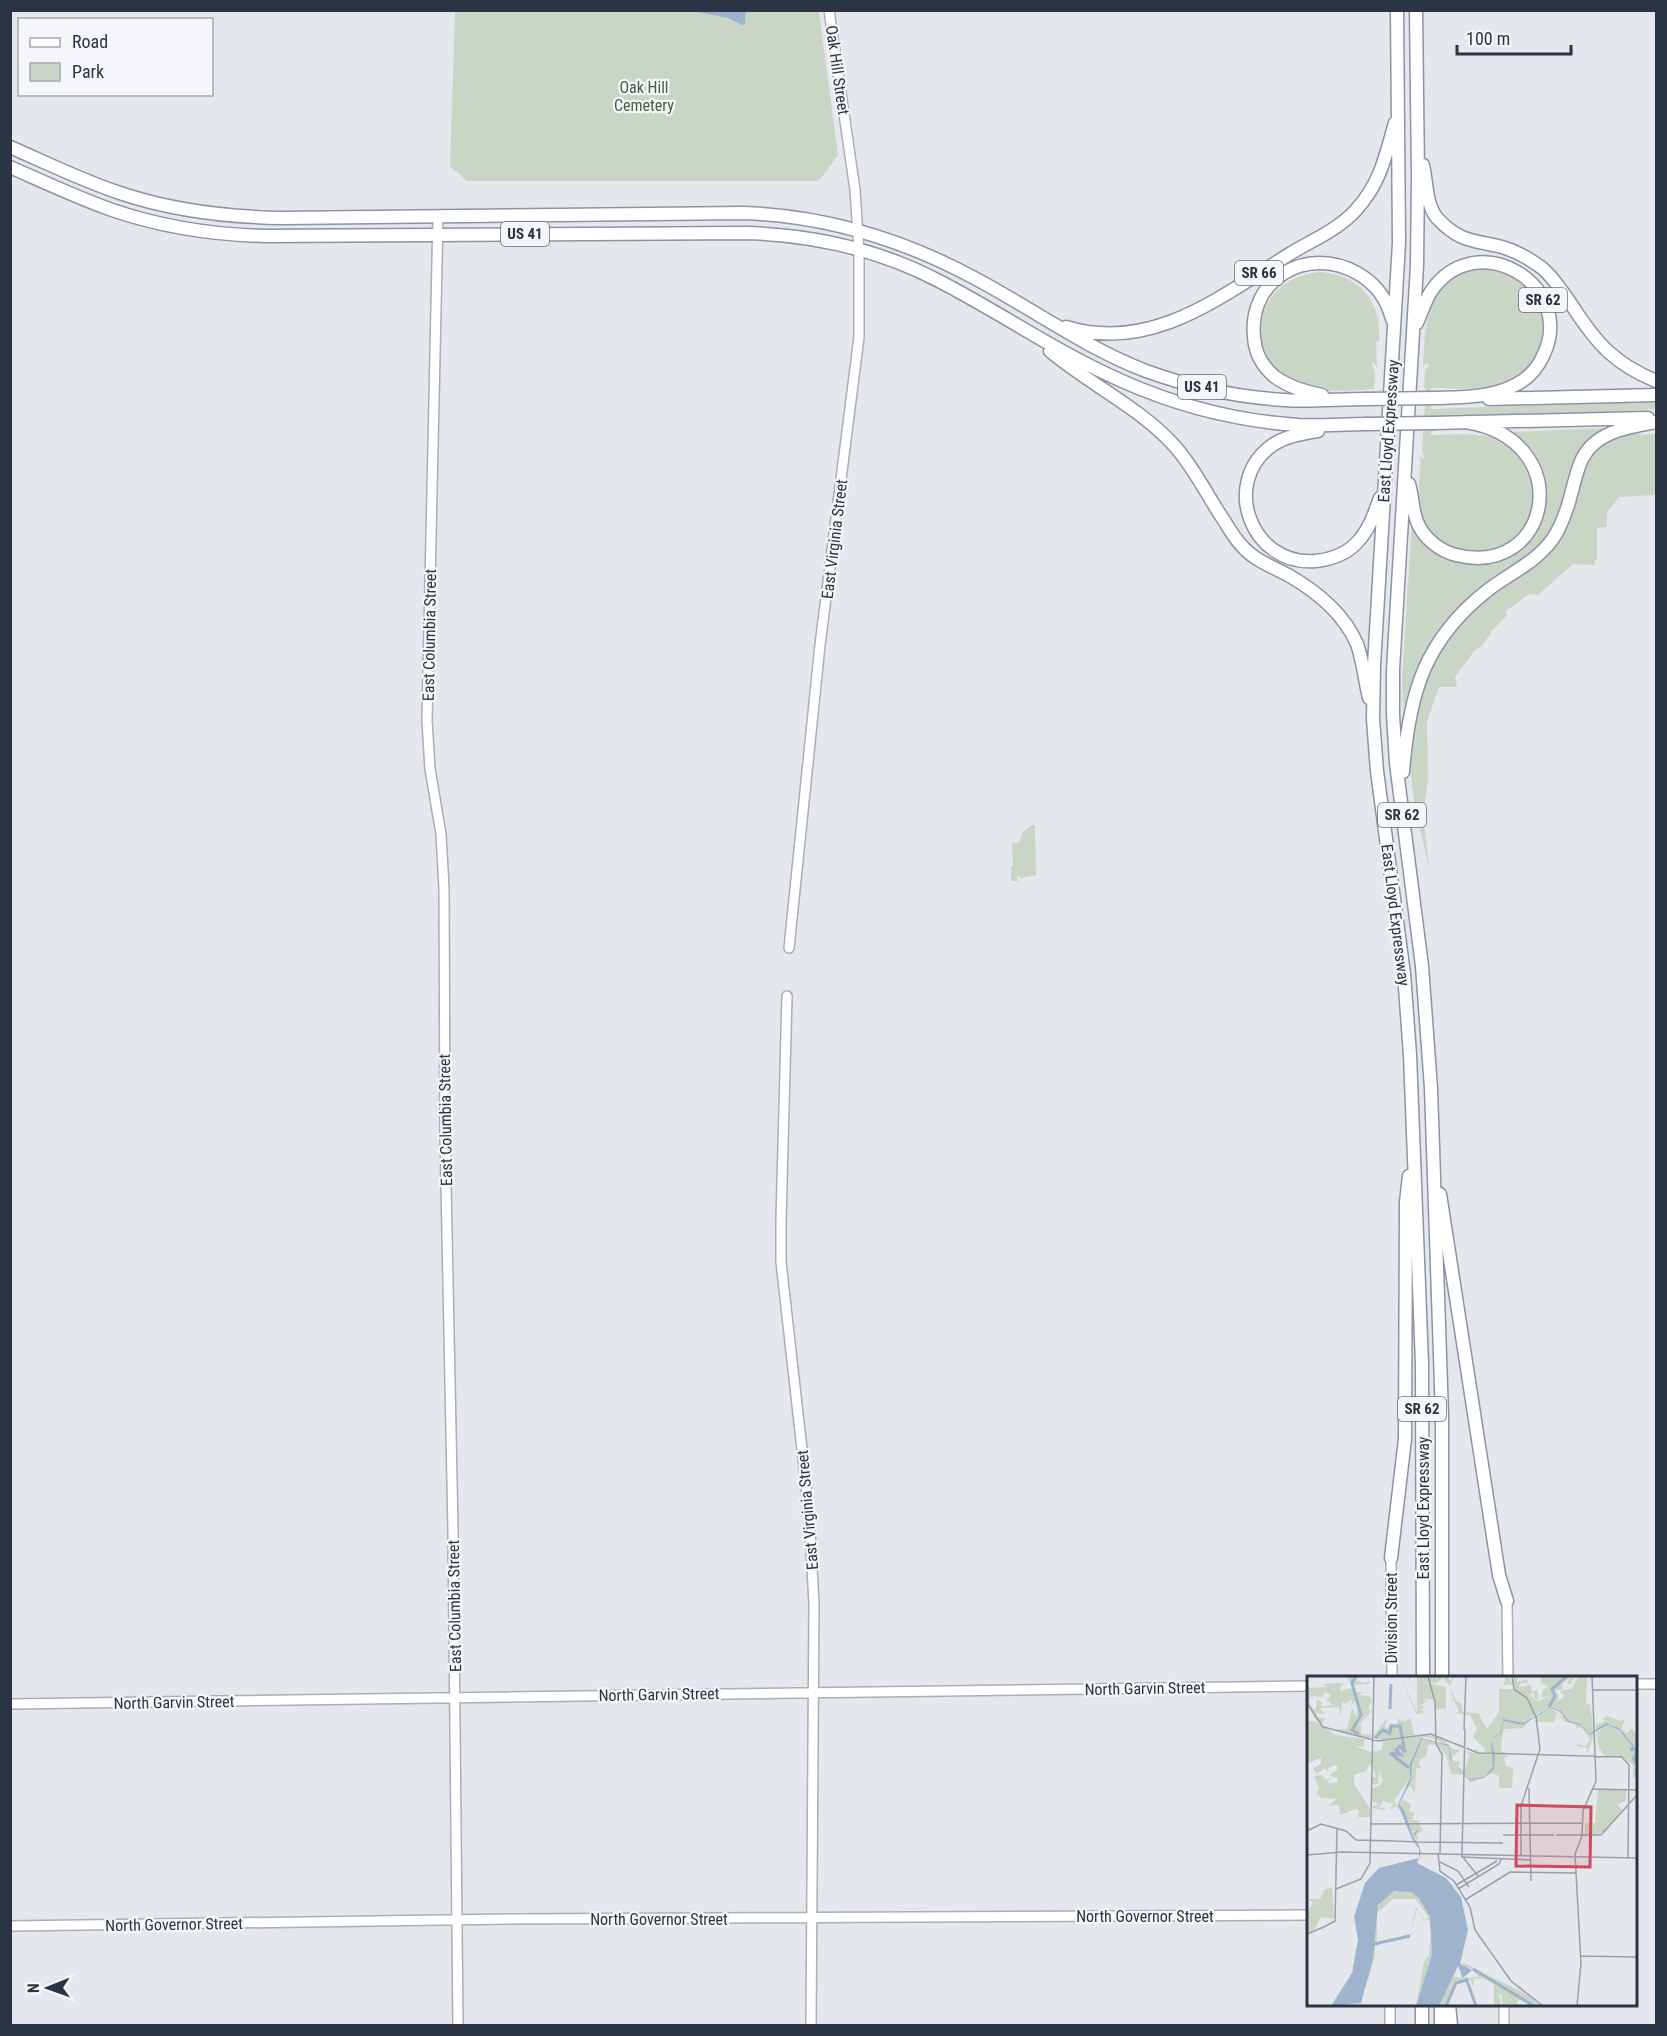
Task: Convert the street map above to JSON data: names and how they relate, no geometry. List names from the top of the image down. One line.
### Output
{"streets":{"highway":["US 41","SR 66","SR 62","East Lloyd Expressway"],"main road":["Oak Hill Street","East Virginia Street","East Columbia Street","Division Street","North Garvin Street","North Governor Street"]},"crossings":[["Oak Hill Street","East Virginia Street"],["US 41","SR 66"],["US 41","SR 62"],["US 41","East Virginia Street"],["US 41","East Columbia Street"],["SR 66","East Lloyd Expressway"],["SR 62","East Lloyd Expressway"],["East Virginia Street","North Garvin Street"],["East Virginia Street","North Governor Street"],["East Columbia Street","North Garvin Street"],["East Columbia Street","North Governor Street"]],"parks":["Oak Hill Cemetery"],"legend":["Road","Park"],"scale_bar":"100 m","north":"left"}
